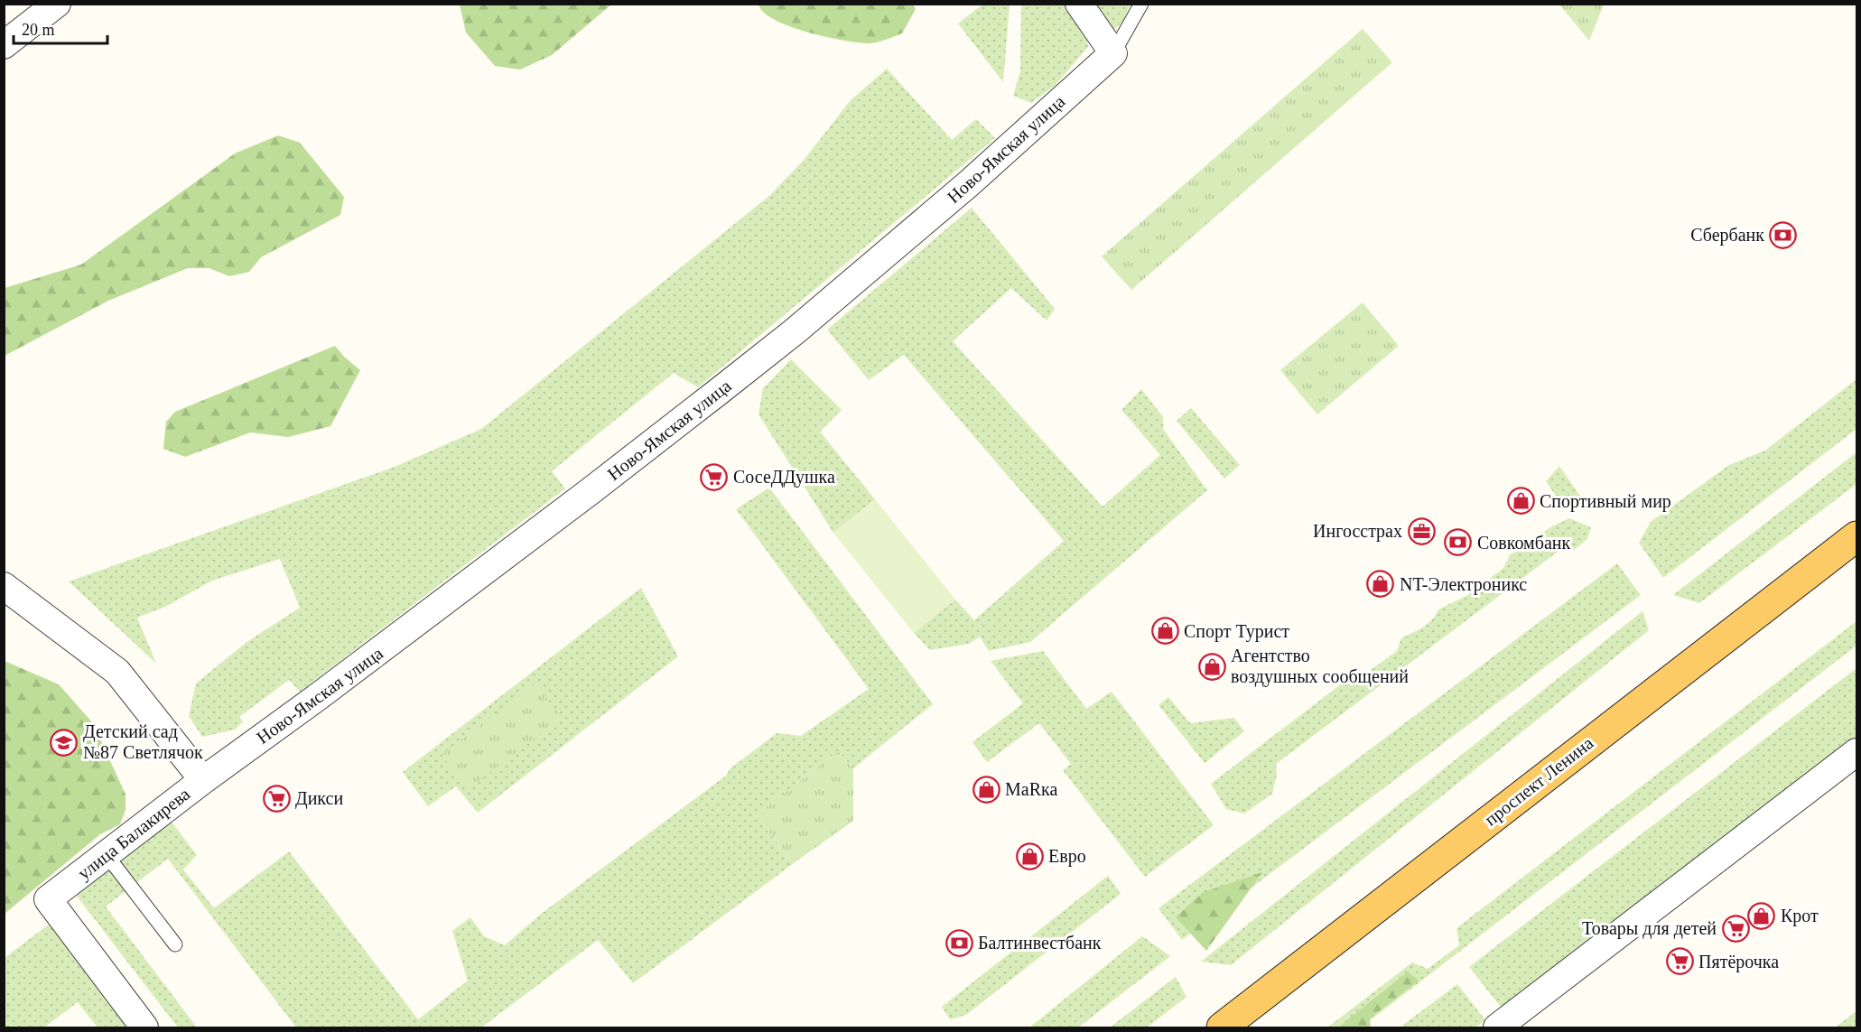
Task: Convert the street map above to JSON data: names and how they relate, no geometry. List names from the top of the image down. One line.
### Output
{"streets":{"main road":["проспект Ленина"],"street":["Ново-Ямская улица","улица Балакирева"]},"crossings":[["Ново-Ямская улица","улица Балакирева"]],"places":{"bank":["Сбербанк","Совкомбанк","Балтинвестбанк"],"supermarket":["СосеДДушка","Дикси","Товары для детей","Пятёрочка"],"shop":["Спортивный мир","NT-Электроникс","Спорт Турист","Агентство воздушных сообщений","МаRка","Евро","Крот"],"office":["Ингосстрах"],"school or university":["Детский сад №87 Светлячок"]},"scale_bar":"20 m"}
